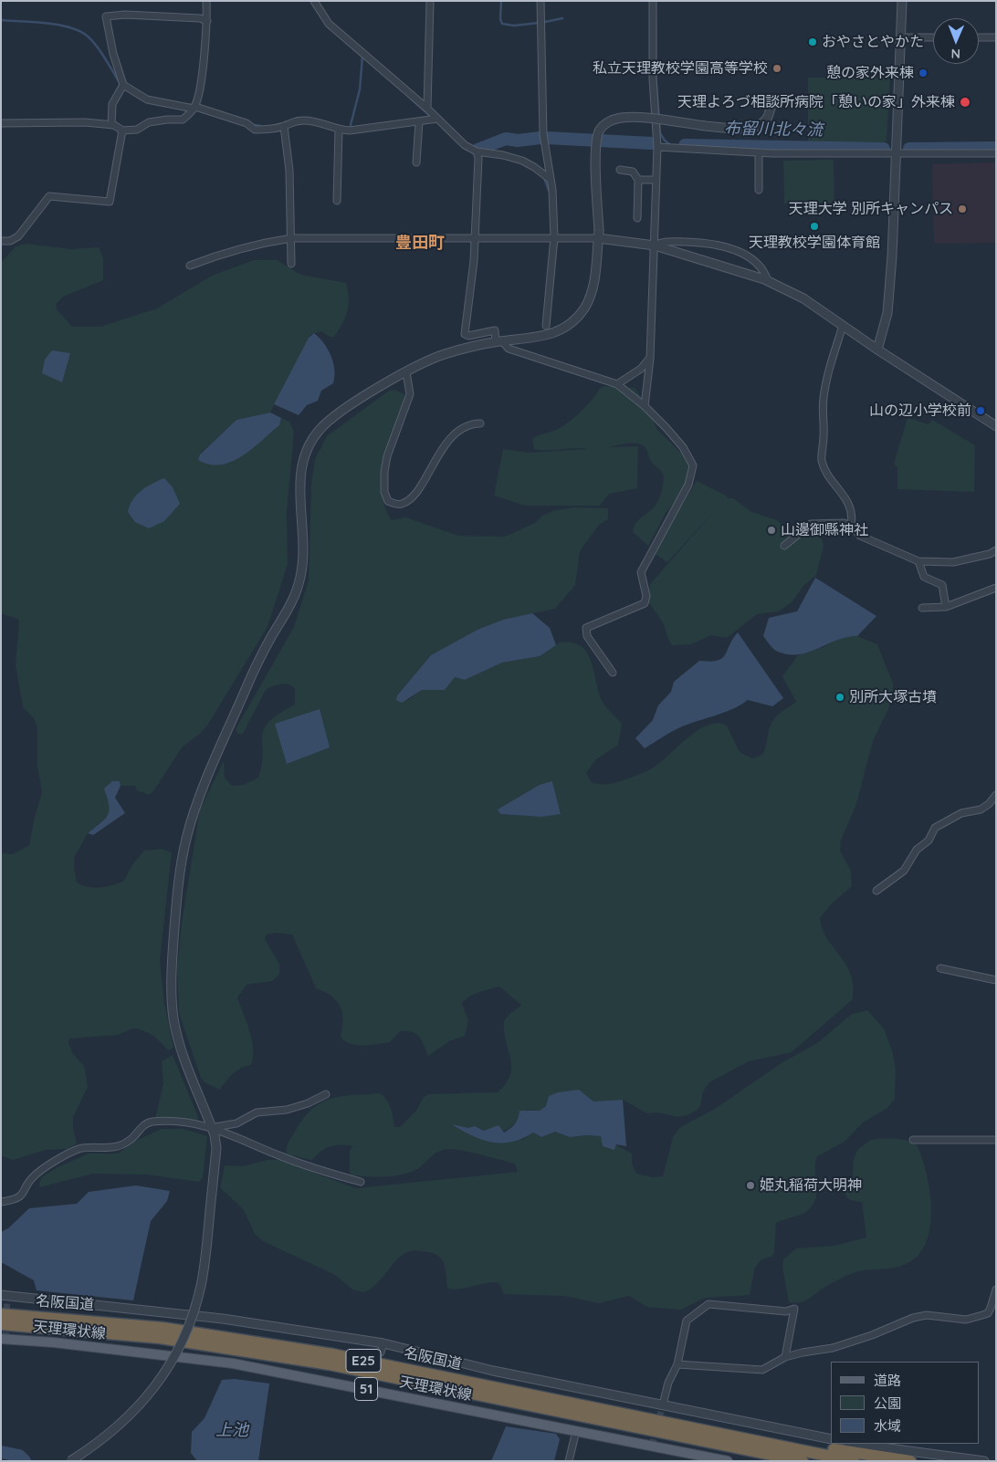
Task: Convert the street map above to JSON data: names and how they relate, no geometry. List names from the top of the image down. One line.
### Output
{"streets":{"highway":["名阪国道","E25"],"main road":["天理環状線","51"]},"crossings":[["名阪国道","E25"]],"districts":["豊田町"],"water":["布留川北々流","上池"],"places":["おやさとやかた","私立天理教校学園高等学校","憩の家外来棟","天理よろづ相談所病院「憩いの家」外来棟","天理大学 別所キャンパス","天理教校学園体育館","山の辺小学校前","山邊御縣神社","別所大塚古墳","姫丸稲荷大明神"],"legend":["道路","公園","水域"],"north":"bottom"}
